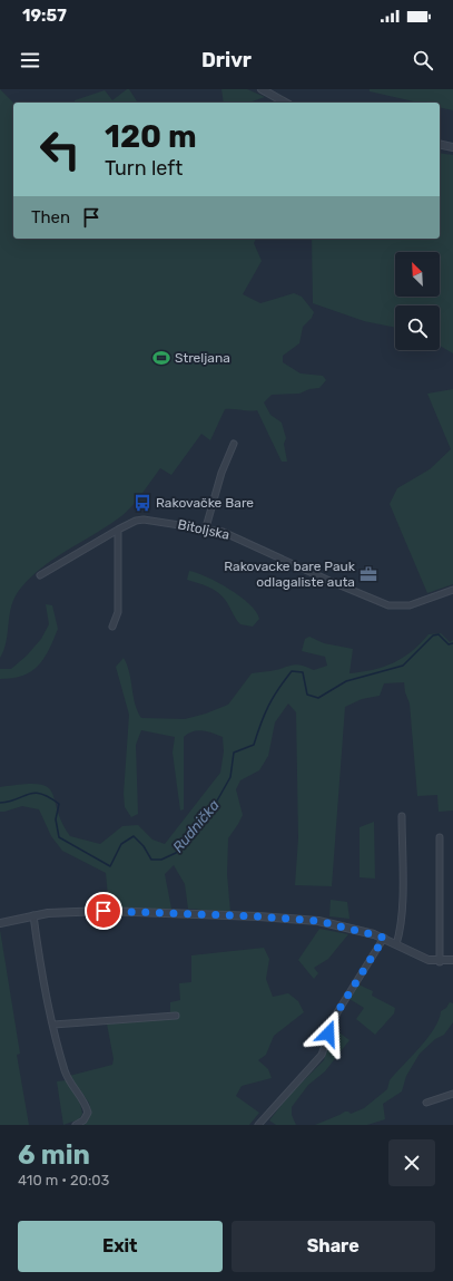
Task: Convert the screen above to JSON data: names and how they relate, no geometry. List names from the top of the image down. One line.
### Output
{"streets":{"street":["Bitoljska"]},"water":["Rudnička"],"places":{"sports":["Streljana"],"bus stop":["Rakovačke Bare"],"office":["Rakovacke bare Pauk odlagaliste auta"]},"north":"top left","page":{"status":"19:57","header":"Drivr","turn":["120 m","Turn left"],"then":"Then","heading":["6 min","410 m · 20:03"],"buttons":["Exit","Share"]}}
